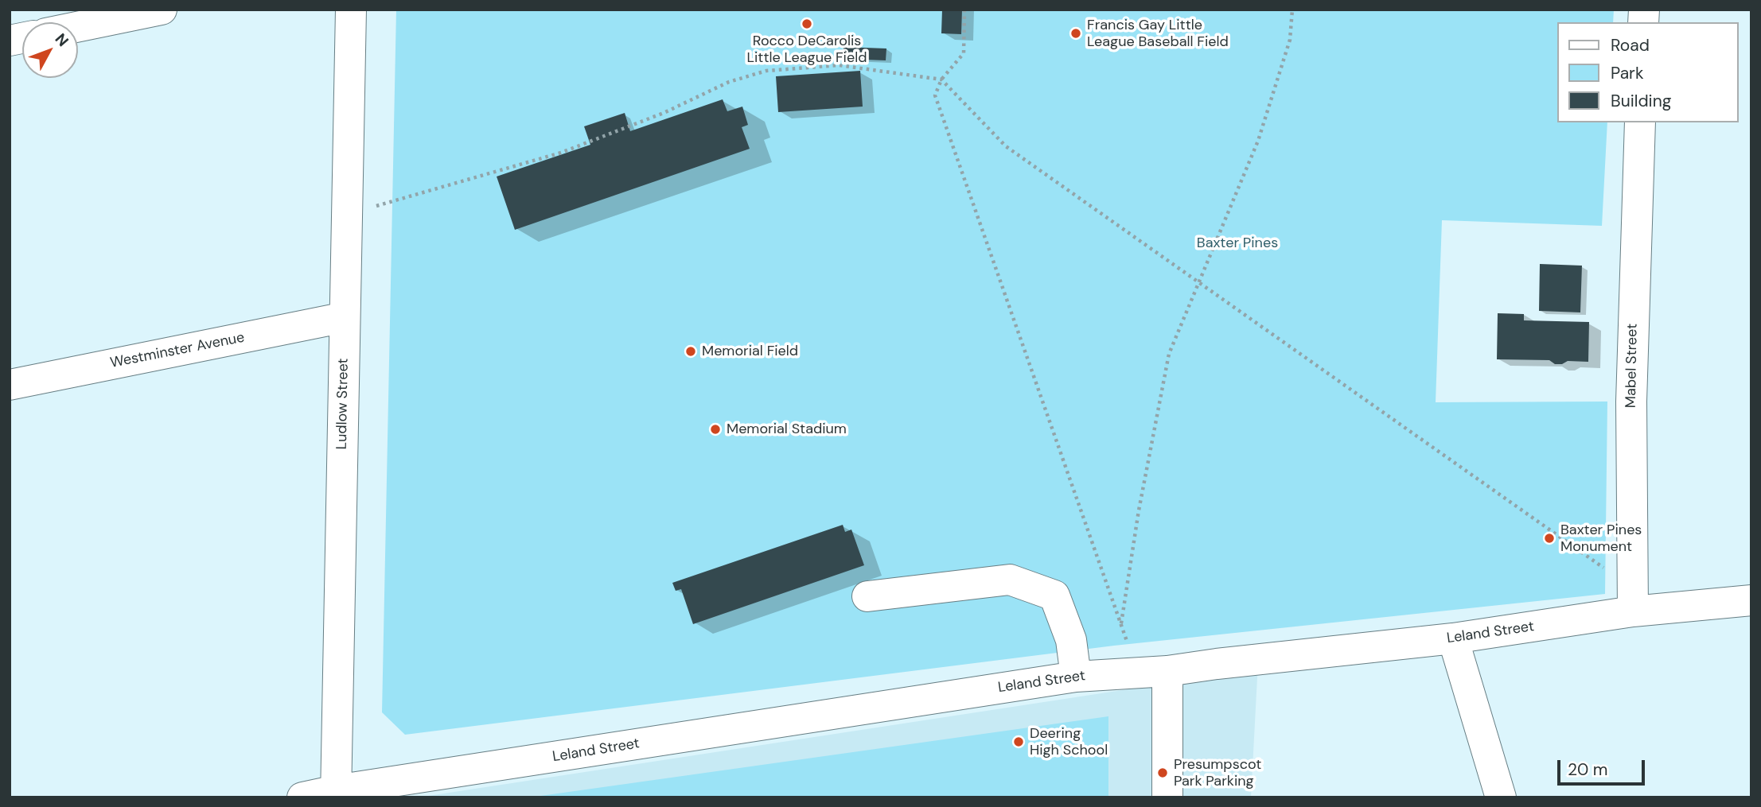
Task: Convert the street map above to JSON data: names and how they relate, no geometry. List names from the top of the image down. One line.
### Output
{"streets":{"street":["Westminster Avenue","Mabel Street","Ludlow Street","Leland Street"]},"crossings":[["Westminster Avenue","Ludlow Street"],["Mabel Street","Leland Street"],["Ludlow Street","Leland Street"]],"parks":["Baxter Pines"],"places":["Rocco DeCarolis Little League Field","Francis Gay Little League Baseball Field","Memorial Field","Memorial Stadium","Baxter Pines Monument","Deering High School","Presumpscot Park Parking"],"legend":["Road","Park","Building"],"scale_bar":"20 m","north":"top right"}
